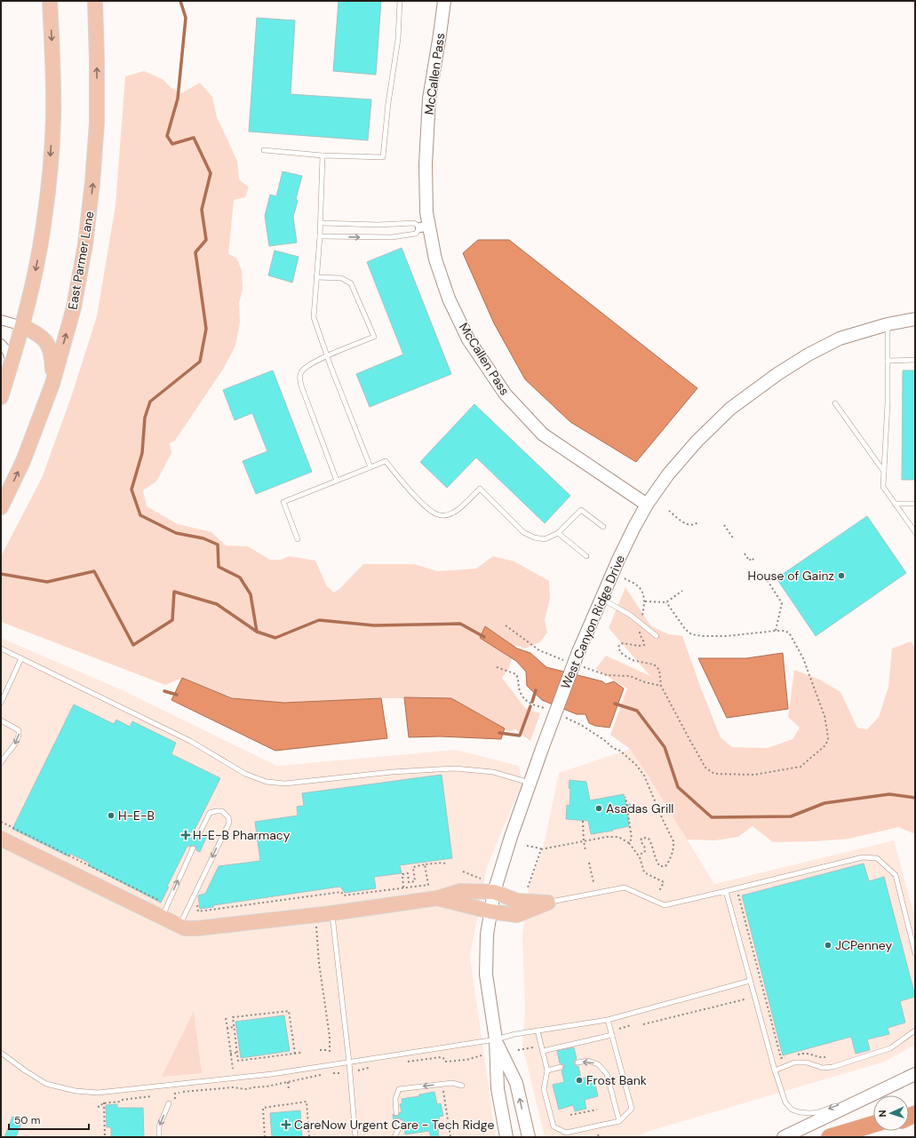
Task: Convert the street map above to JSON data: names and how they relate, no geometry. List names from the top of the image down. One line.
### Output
{"streets":{"main road":["East Parmer Lane"],"street":["McCallen Pass","West Canyon Ridge Drive"]},"crossings":[["McCallen Pass","West Canyon Ridge Drive"]],"places":{"other":["House of Gainz","Asadas Grill","H-E-B","JCPenney","Frost Bank"],"health":["H-E-B Pharmacy","CareNow Urgent Care - Tech Ridge"]},"scale_bar":"50 m","north":"left"}
